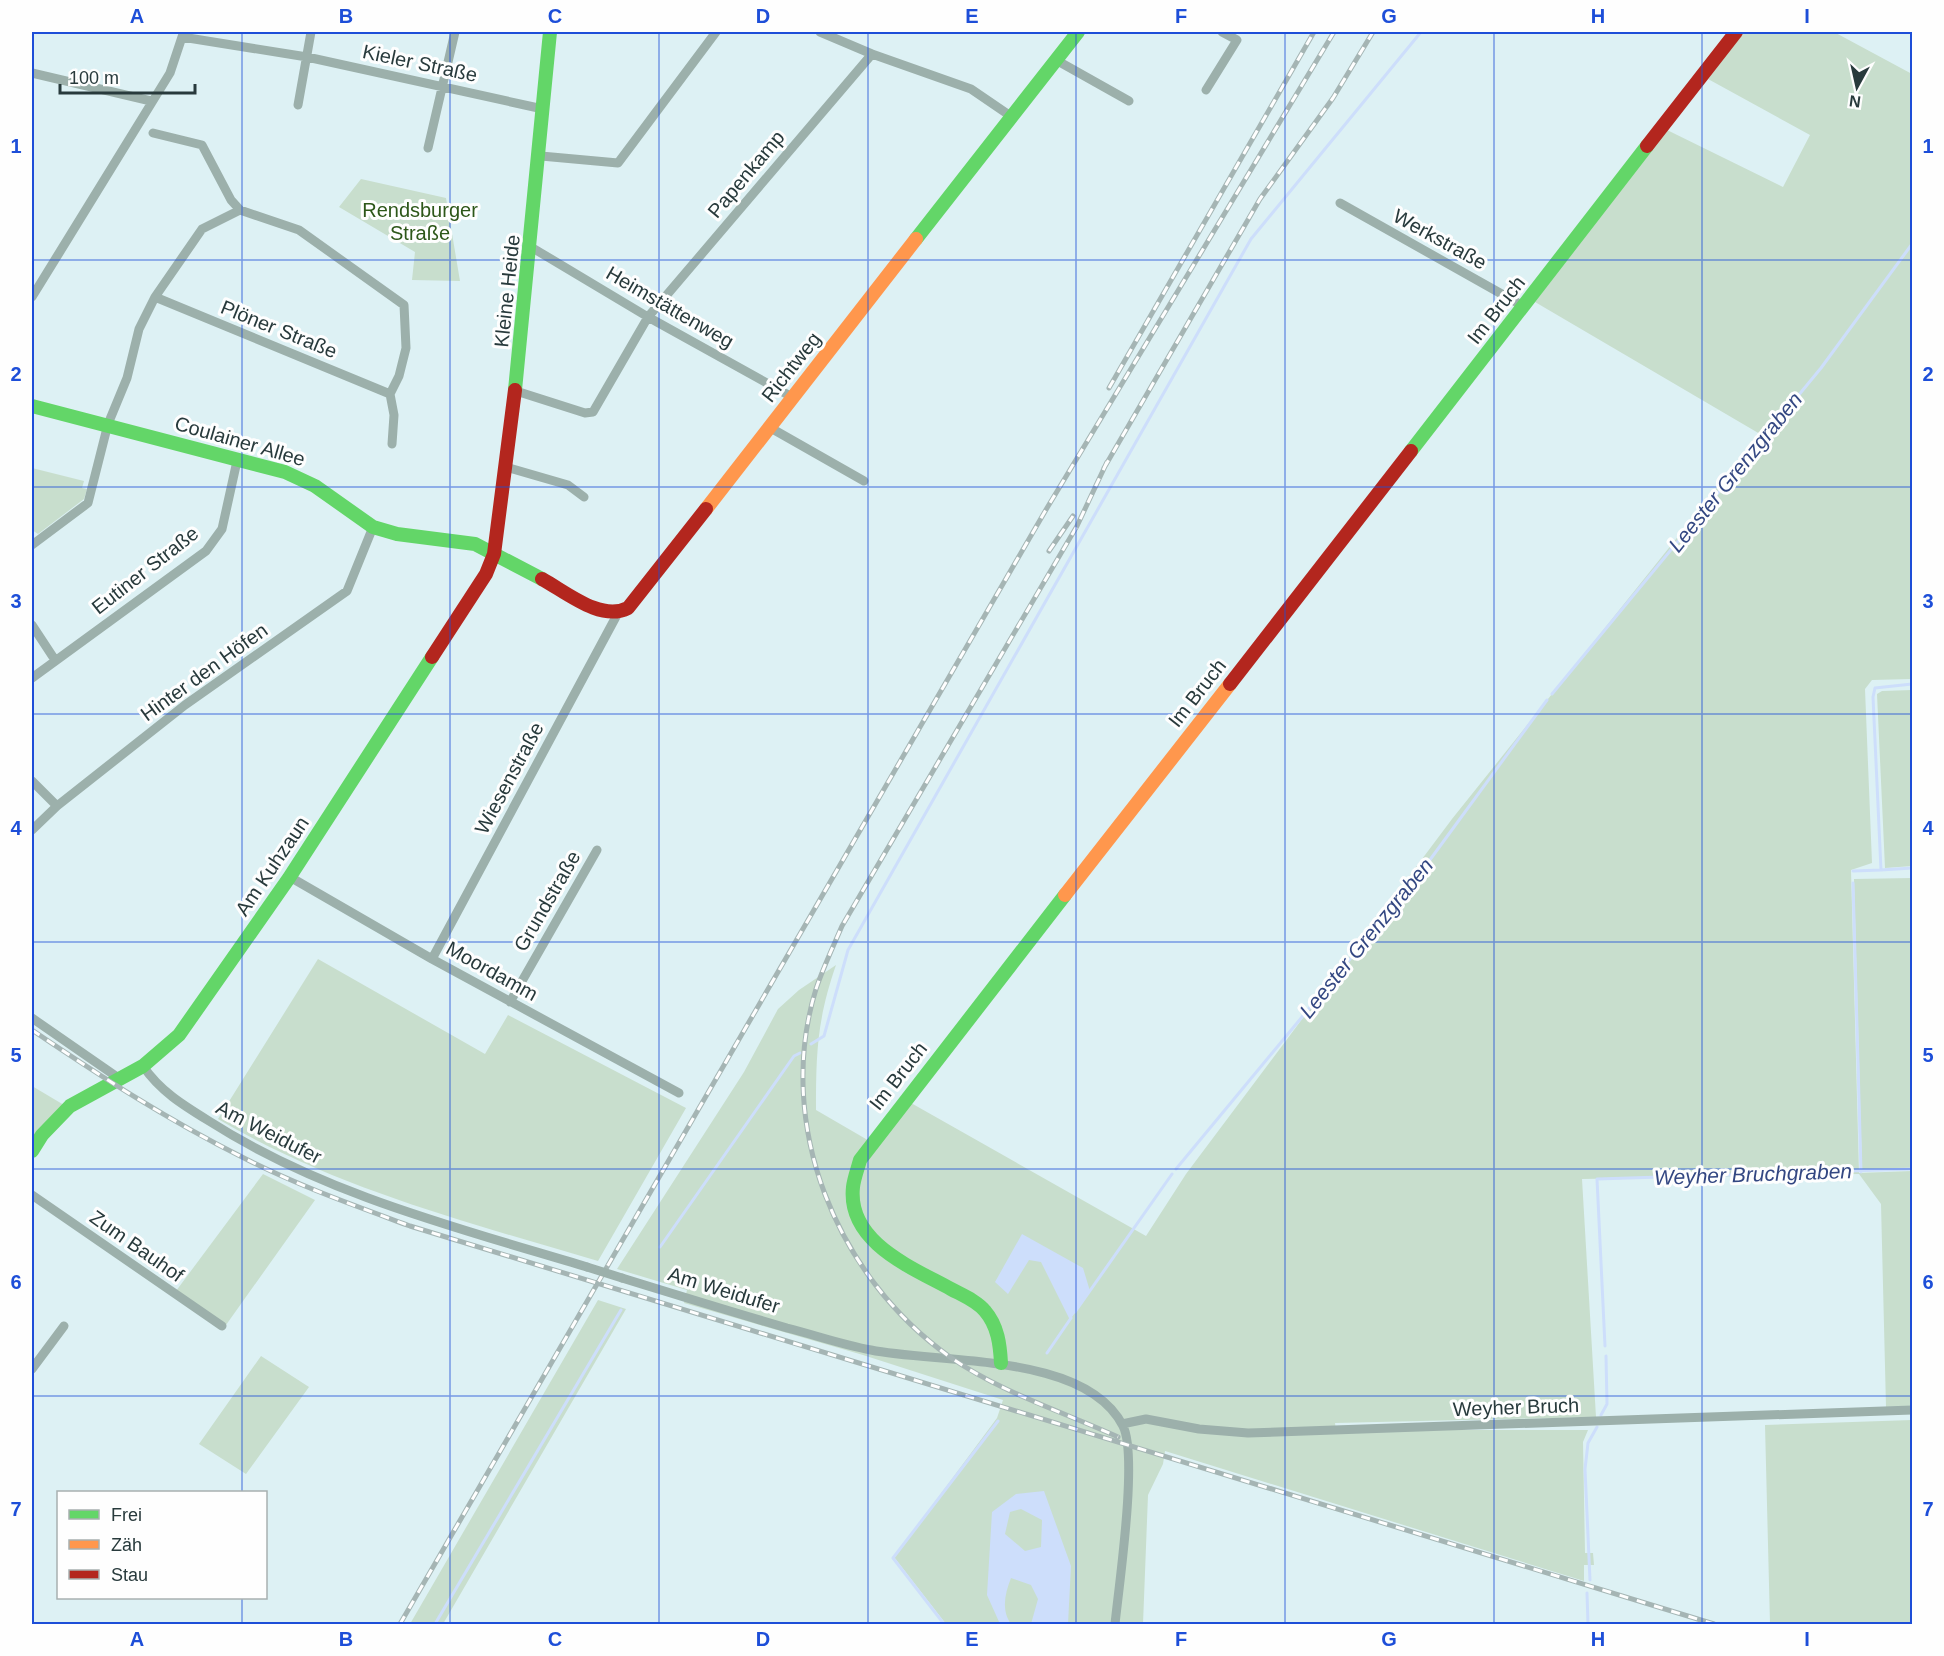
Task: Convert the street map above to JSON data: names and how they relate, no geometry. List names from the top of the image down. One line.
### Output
{"streets":{"street":["Kieler Straße","Papenkamp","Werkstraße","Kleine Heide","Heimstättenweg","Im Bruch","Plöner Straße","Richtweg","Coulainer Allee","Eutiner Straße","Hinter den Höfen","Wiesenstraße","Am Kuhzaun","Grundstraße","Moordamm","Am Weidufer","Zum Bauhof","Weyher Bruch"]},"crossings":[["Kieler Straße","Kleine Heide"],["Papenkamp","Kleine Heide"],["Papenkamp","Heimstättenweg"],["Werkstraße","Im Bruch"],["Kleine Heide","Heimstättenweg"],["Kleine Heide","Coulainer Allee"],["Kleine Heide","Am Kuhzaun"],["Heimstättenweg","Richtweg"],["Im Bruch","Am Weidufer"],["Richtweg","Wiesenstraße"],["Coulainer Allee","Eutiner Straße"],["Coulainer Allee","Hinter den Höfen"],["Coulainer Allee","Am Kuhzaun"],["Wiesenstraße","Moordamm"],["Am Kuhzaun","Moordamm"],["Am Kuhzaun","Am Weidufer"],["Grundstraße","Moordamm"],["Am Weidufer","Weyher Bruch"]],"water":["Leester Grenzgraben","Weyher Bruchgraben"],"parks":["Rendsburger Straße"],"legend":["Frei","Zäh","Stau"],"scale_bar":"100 m","north":"bottom","grid":{"columns":["A","B","C","D","E","F","G","H","I"],"rows":["1","2","3","4","5","6","7"]}}
